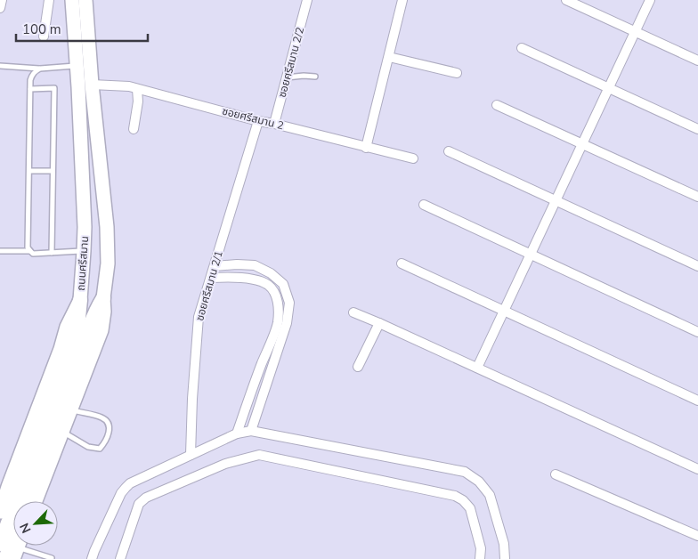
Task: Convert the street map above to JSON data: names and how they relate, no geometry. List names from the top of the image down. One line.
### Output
{"streets":{"main road":["ถนนศรีสมาน"],"street":["ซอยศรีสมาน 2/2","ซอยศรีสมาน 2","ซอยศรีสมาน 2/1"]},"crossings":[["ซอยศรีสมาน 2/2","ซอยศรีสมาน 2"],["ซอยศรีสมาน 2","ถนนศรีสมาน"],["ซอยศรีสมาน 2","ซอยศรีสมาน 2/1"]],"scale_bar":"100 m","north":"bottom left"}
